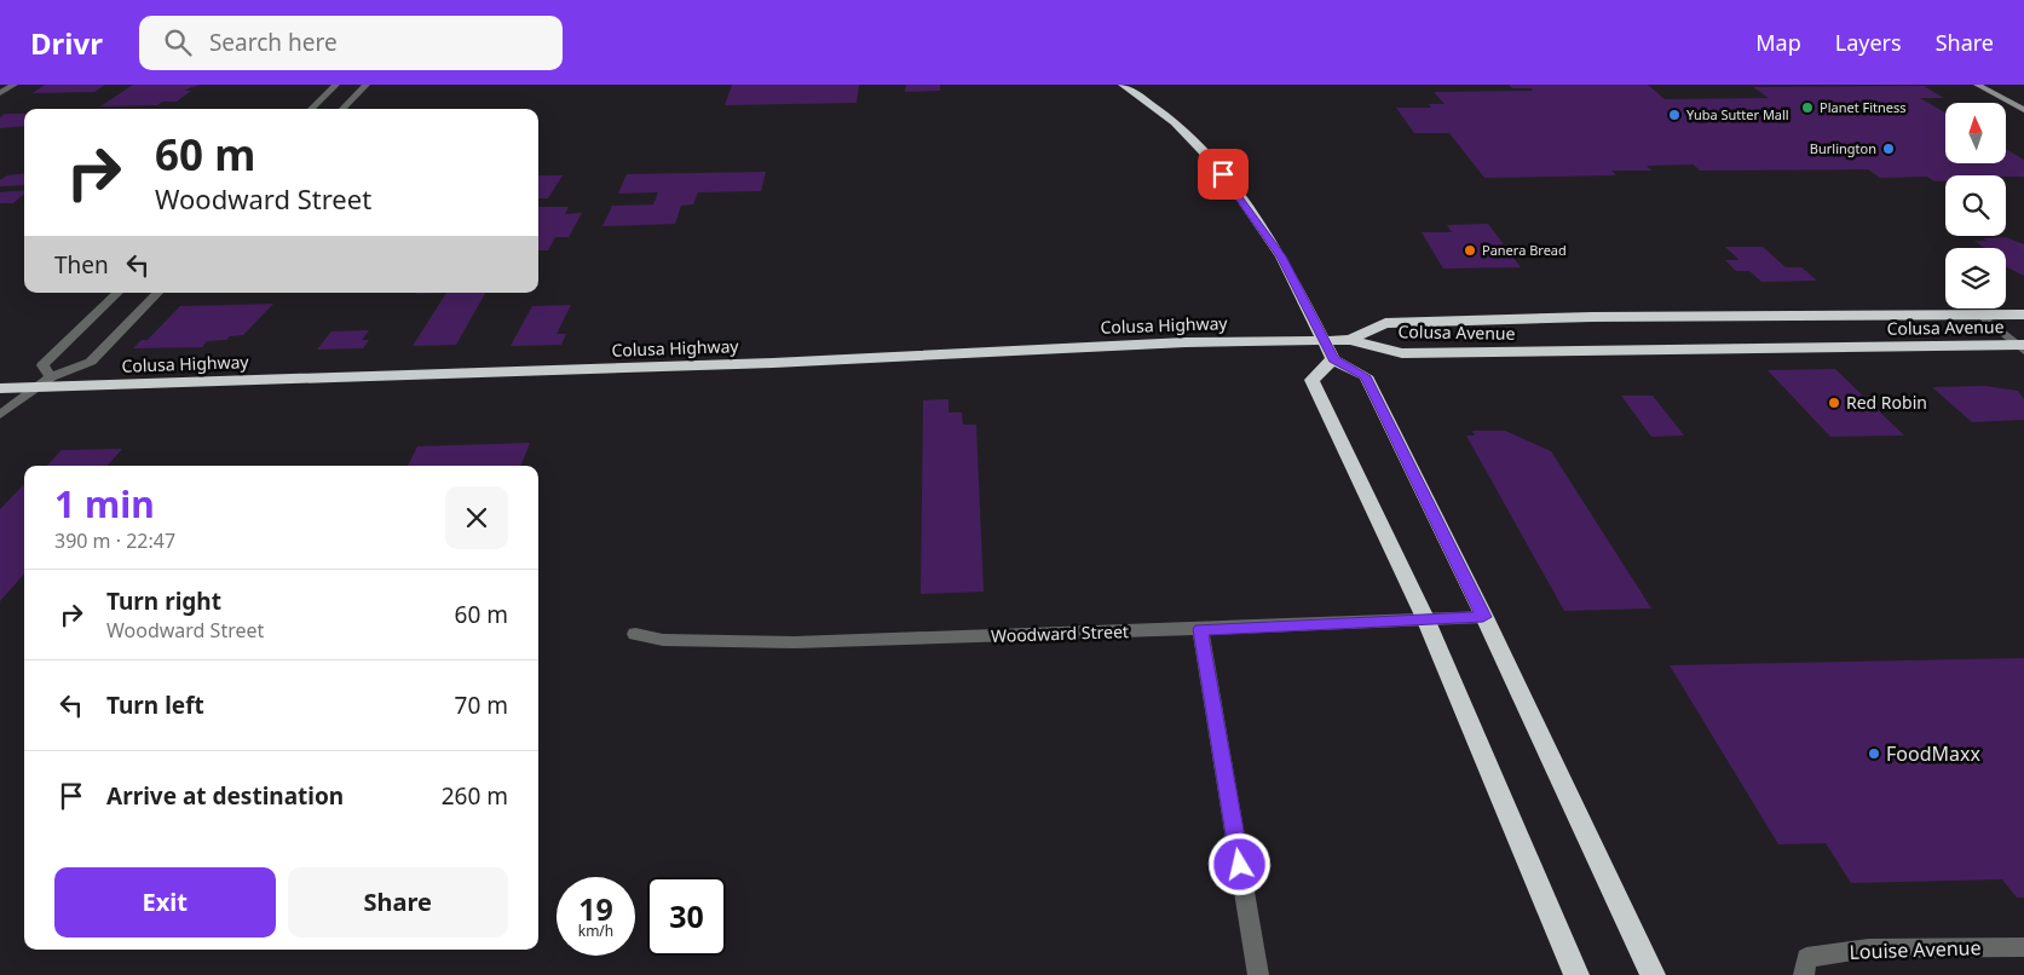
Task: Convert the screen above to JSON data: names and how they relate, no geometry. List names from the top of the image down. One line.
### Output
{"streets":{"highway":["Colusa Highway","Colusa Avenue"],"street":["Woodward Street","Louise Avenue"]},"crossings":[["Colusa Highway","Colusa Avenue"]],"places":["Planet Fitness","Yuba Sutter Mall","Burlington","Panera Bread","Red Robin","FoodMaxx"],"north":"top","page":{"header":"Drivr","search":"Search here","nav":["Map","Layers","Share"],"turn":["60 m","Woodward Street"],"then":"Then","heading":["1 min","390 m · 22:47"],"list":[{"name":"Turn right","note":"Woodward Street","value":"60 m"},{"name":"Turn left","value":"70 m"},{"name":"Arrive at destination","value":"260 m"}],"buttons":["Exit","Share"],"speed":"19 km/h","limit":"30"}}
